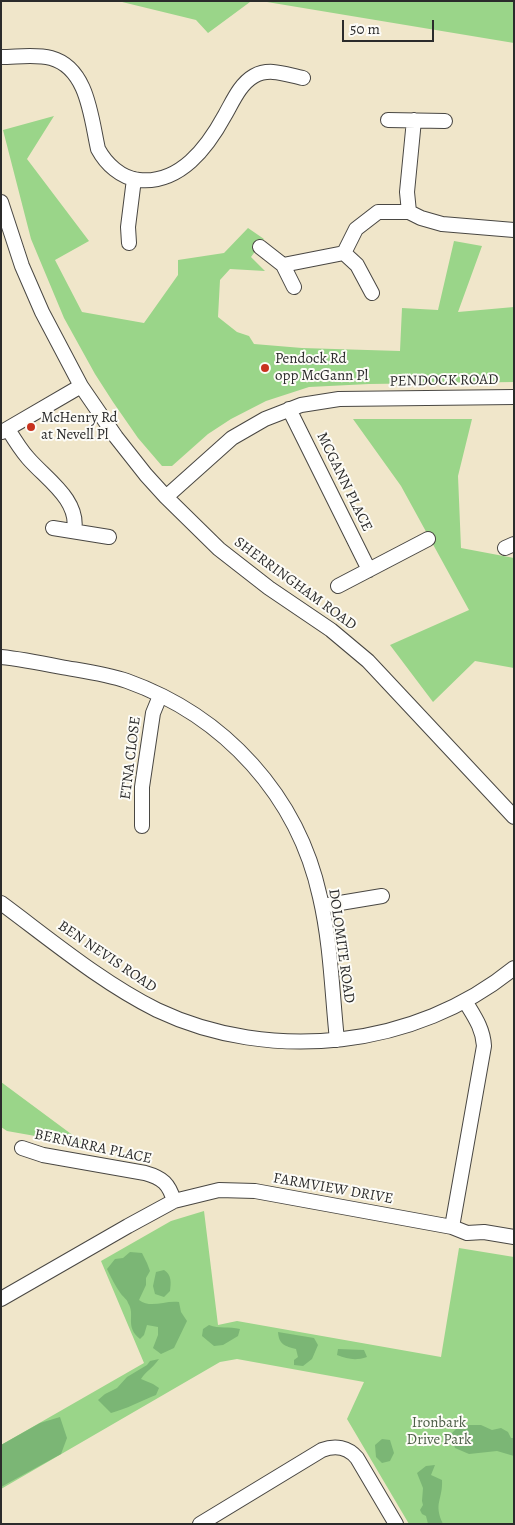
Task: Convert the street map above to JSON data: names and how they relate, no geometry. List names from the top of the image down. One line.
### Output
{"streets":{"street":["PENDOCK ROAD","MCGANN PLACE","SHERRINGHAM ROAD","ETNA CLOSE","DOLOMITE ROAD","BEN NEVIS ROAD","BERNARRA PLACE","FARMVIEW DRIVE"]},"crossings":[["PENDOCK ROAD","MCGANN PLACE"],["PENDOCK ROAD","SHERRINGHAM ROAD"],["ETNA CLOSE","DOLOMITE ROAD"],["DOLOMITE ROAD","BEN NEVIS ROAD"],["BERNARRA PLACE","FARMVIEW DRIVE"]],"parks":["Ironbark Drive Park"],"places":["Pendock Rd opp McGann Pl","McHenry Rd at Nevell Pl"],"scale_bar":"50 m"}
